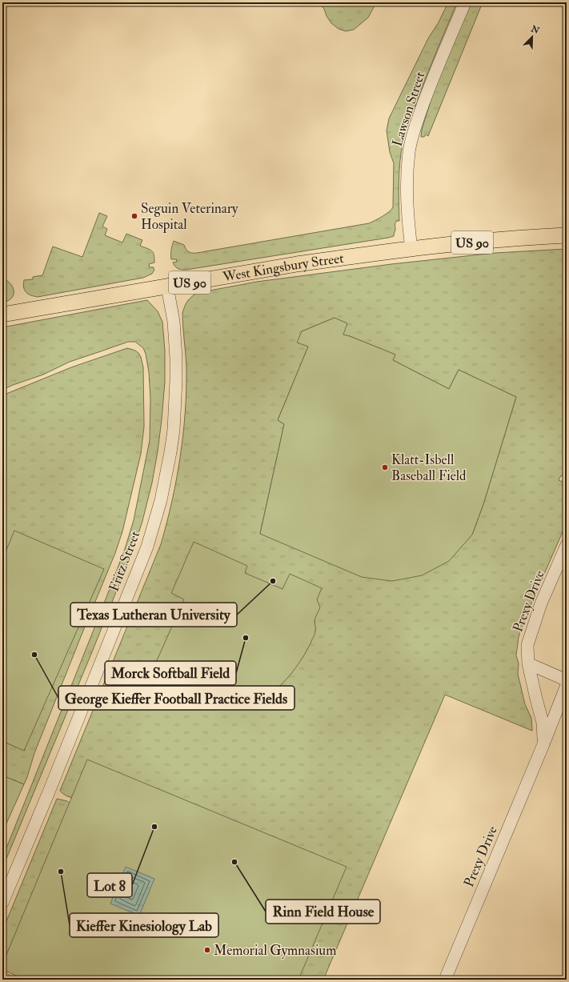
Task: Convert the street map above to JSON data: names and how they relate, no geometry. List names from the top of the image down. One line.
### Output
{"streets":{"main road":["US 90","West Kingsbury Street"],"street":["Lawson Street","Fritz Street","Prexy Drive"]},"crossings":[["Lawson Street","West Kingsbury Street"],["West Kingsbury Street","Fritz Street"]],"places":["Seguin Veterinary Hospital","Klatt-Isbell Baseball Field","Texas Lutheran University","Morck Softball Field","George Kieffer Football Practice Fields","Lot 8","Rinn Field House","Kieffer Kinesiology Lab","Memorial Gymnasium"],"north":"top right"}
